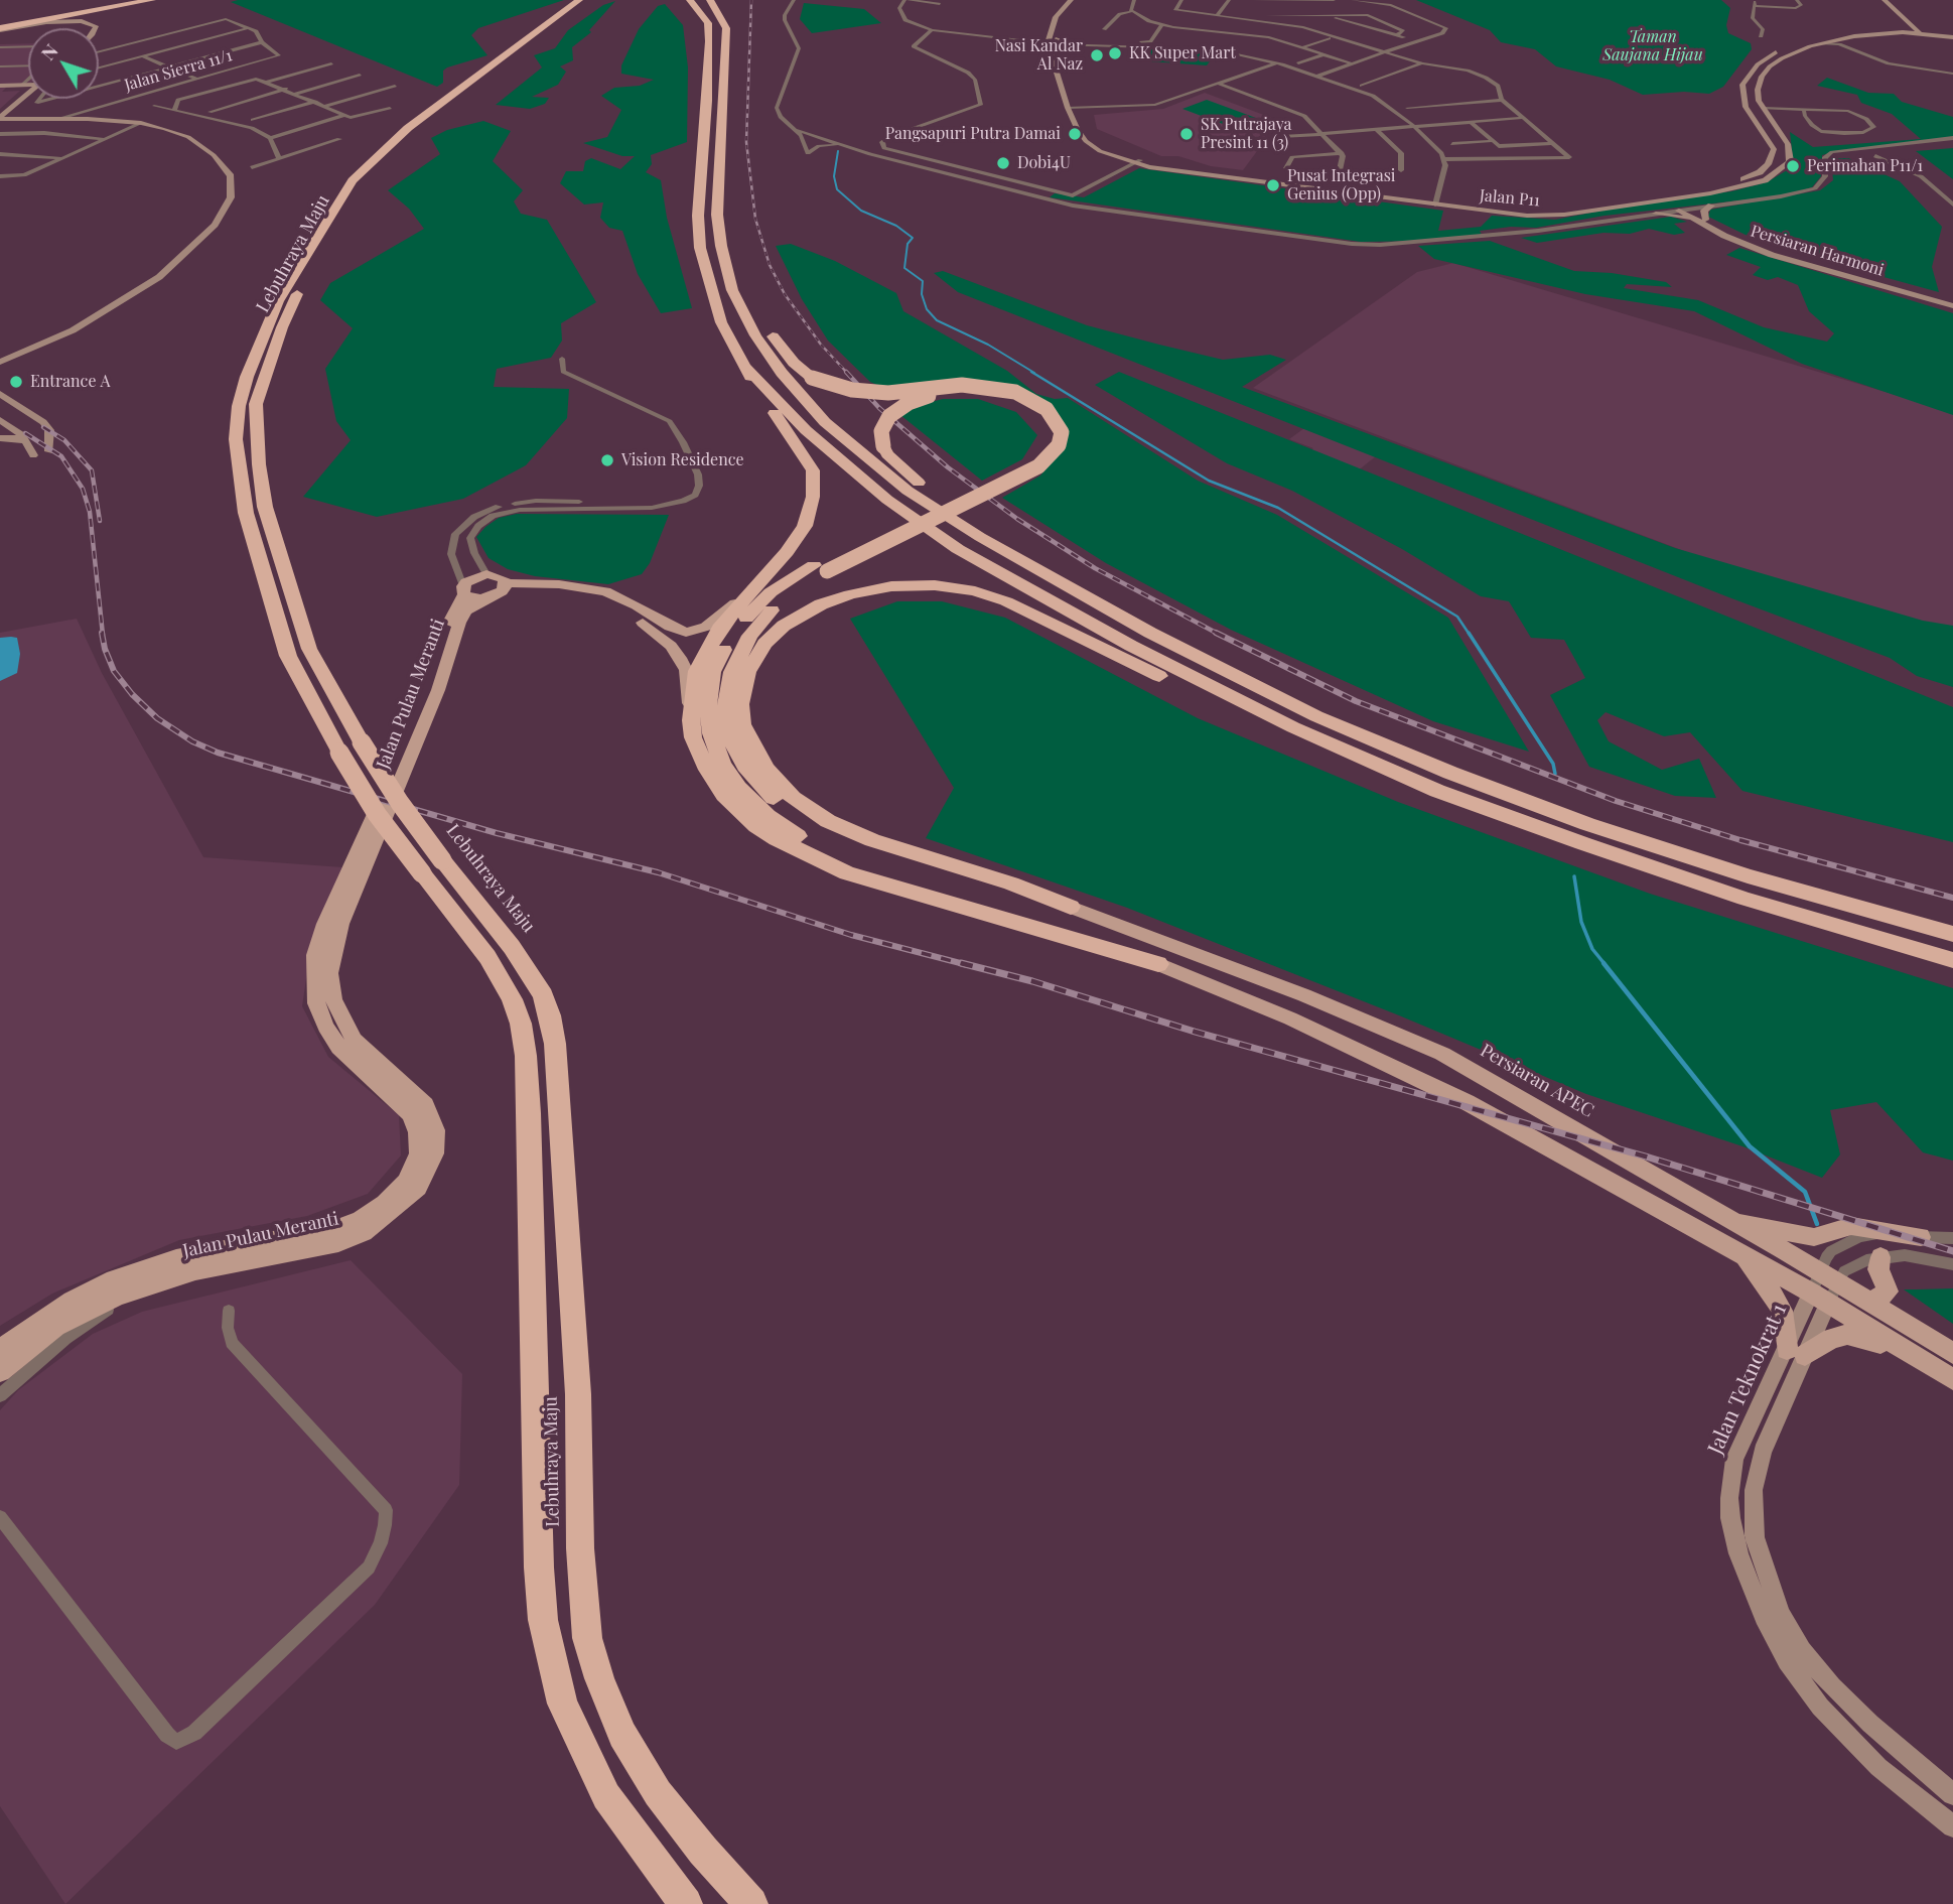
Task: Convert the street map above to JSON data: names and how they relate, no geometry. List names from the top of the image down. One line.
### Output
{"streets":{"highway":["Lebuhraya Maju"],"main road":["Jalan P11","Persiaran Harmoni","Jalan Pulau Meranti","Persiaran APEC","Jalan Teknokrat 1"],"street":["Jalan Sierra 11/1"]},"crossings":[["Persiaran APEC","Jalan Teknokrat 1"]],"parks":["Taman Saujana Hijau"],"places":["KK Super Mart","Nasi Kandar Al Naz","Pangsapuri Putra Damai","SK Putrajaya Presint 11 (3)","Dobi4U","Perimahan P11/1","Pusat Integrasi Genius (Opp)","Entrance A","Vision Residence"],"north":"top left"}
